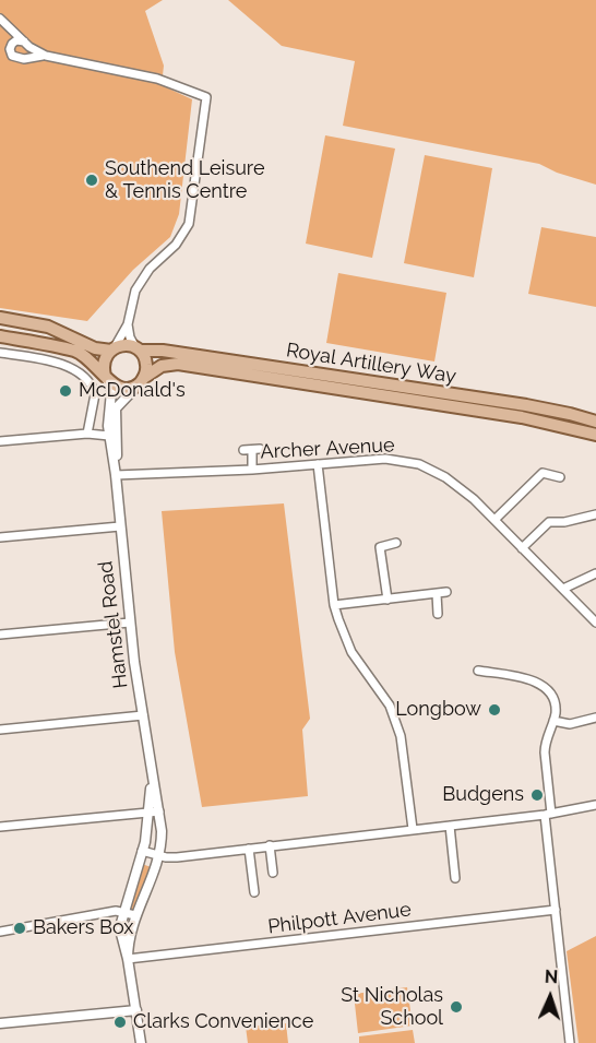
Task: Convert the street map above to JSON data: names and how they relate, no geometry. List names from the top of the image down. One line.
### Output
{"streets":{"main road":["Royal Artillery Way"],"street":["Archer Avenue","Hamstel Road","Philpott Avenue"]},"crossings":[["Royal Artillery Way","Hamstel Road"],["Archer Avenue","Hamstel Road"],["Hamstel Road","Philpott Avenue"]],"places":["Southend Leisure & Tennis Centre","McDonald's","Longbow","Budgens","Bakers Box","St Nicholas School","Clarks Convenience"],"north":"top"}
